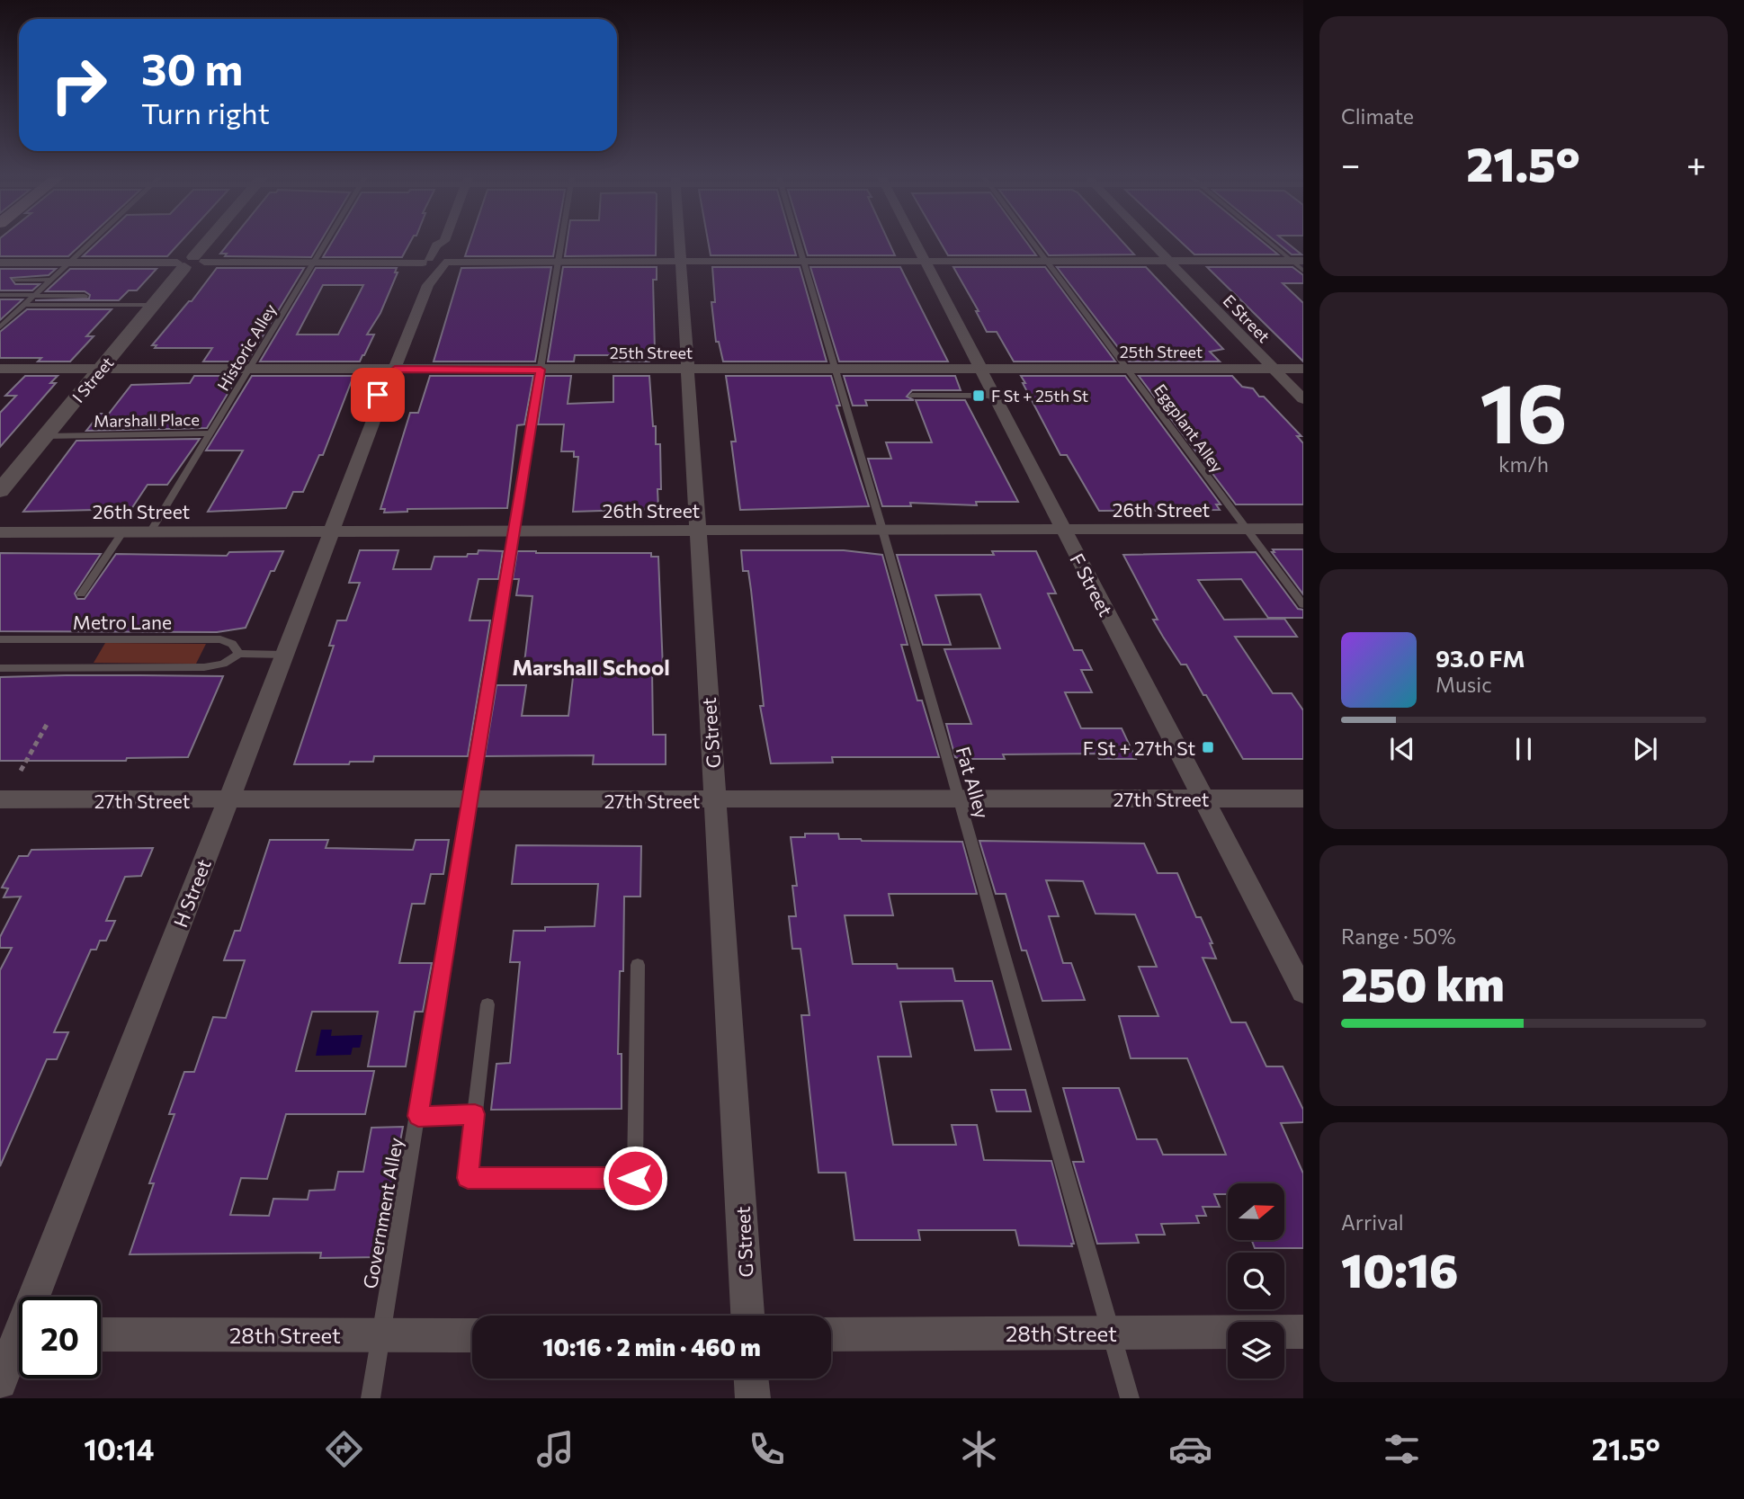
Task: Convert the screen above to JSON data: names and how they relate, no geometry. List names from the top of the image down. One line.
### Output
{"streets":{"street":["E Street","25th Street","I Street","26th Street","F Street","G Street","27th Street","H Street","28th Street"],"lane":["Historic Alley","Marshall Place","Eggplant Alley","Metro Lane","Fat Alley","Government Alley"]},"crossings":[["E Street","25th Street"],["Historic Alley","25th Street"],["Historic Alley","Marshall Place"],["Historic Alley","26th Street"],["25th Street","I Street"],["25th Street","Eggplant Alley"],["25th Street","F Street"],["25th Street","G Street"],["25th Street","Fat Alley"],["25th Street","H Street"],["25th Street","Government Alley"],["I Street","Marshall Place"],["Eggplant Alley","26th Street"],["26th Street","F Street"],["26th Street","G Street"],["26th Street","Fat Alley"],["26th Street","H Street"],["26th Street","Government Alley"],["F Street","27th Street"],["Metro Lane","H Street"],["G Street","27th Street"],["Fat Alley","27th Street"],["Fat Alley","28th Street"],["27th Street","H Street"],["27th Street","Government Alley"],["Government Alley","28th Street"]],"districts":["Marshall School"],"places":{"transit":["F St + 25th St","F St + 27th St"]},"north":"right","page":{"tile":["Climate",["16","km/h"],["Range · 50%","250 km"],["Arrival","10:16"]],"turn":["30 m","Turn right"],"heat":["−","21.5°","+"],"song":["93.0 FM","Music"],"limit":"20","trip":"10:16 · 2 min · 460 m","tabs":["10:14","21.5°"]}}
